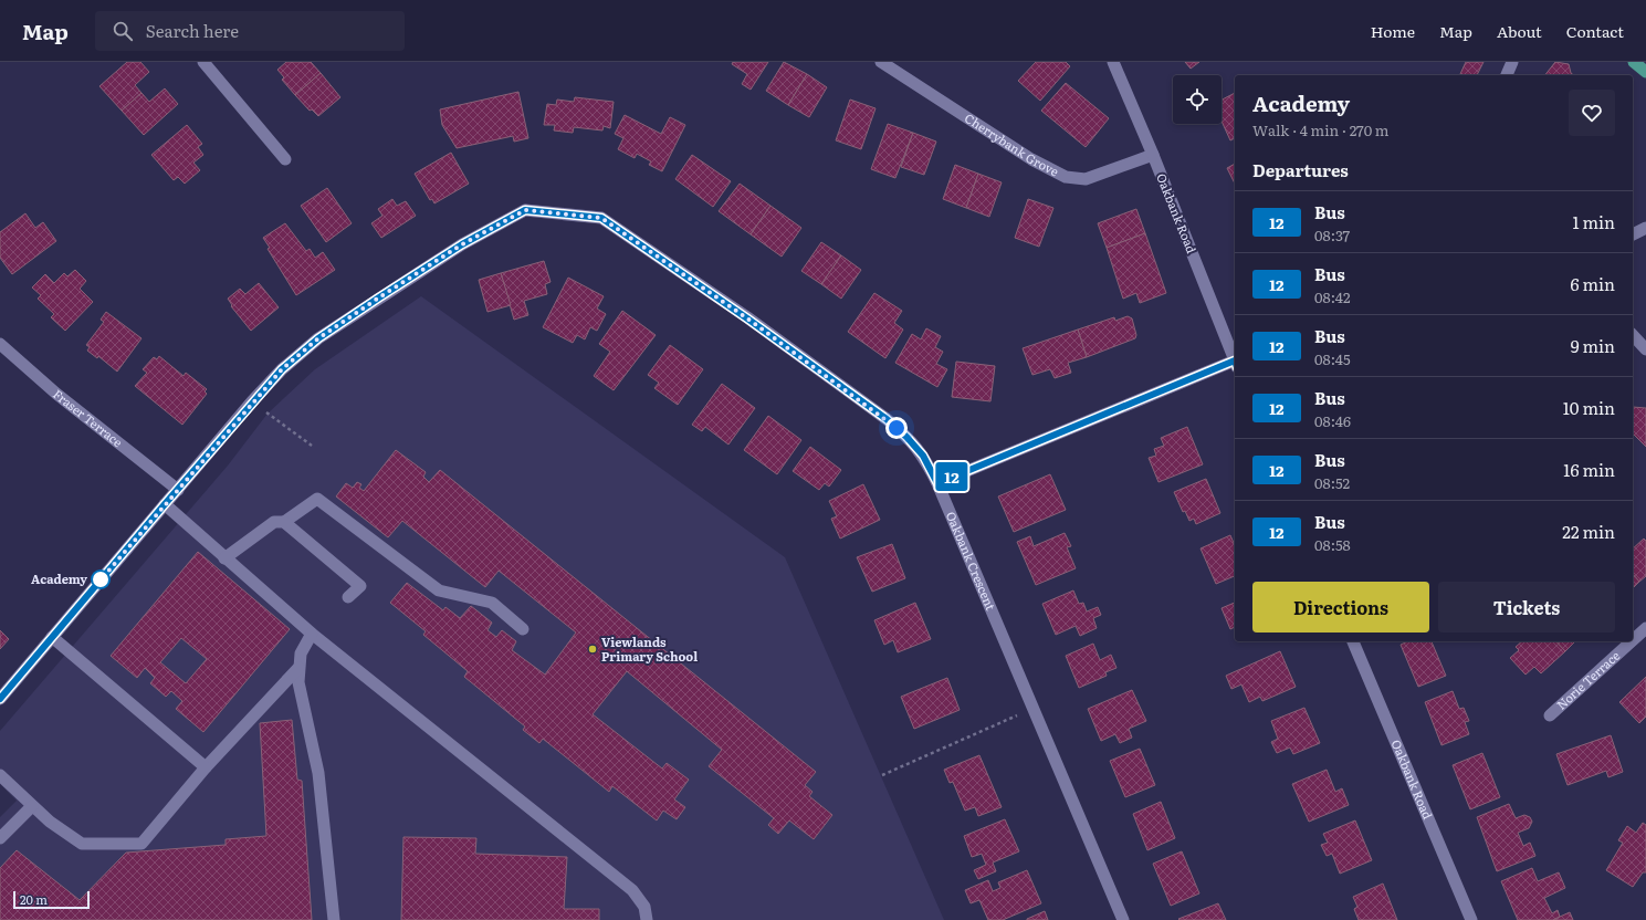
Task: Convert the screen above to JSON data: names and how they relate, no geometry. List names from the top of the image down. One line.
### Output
{"streets":{"street":["Cherrybank Grove","Oakbank Road","Fraser Terrace","Oakbank Crescent","Norie Terrace"]},"crossings":[["Cherrybank Grove","Oakbank Road"],["Fraser Terrace","Oakbank Crescent"]],"places":["Academy","Viewlands Primary School"],"lines":["bus line 12"],"scale_bar":"20 m","page":{"header":"Map","search":"Search here","nav":["Home","Map","About","Contact"],"on_map":"12","heading":[["Academy","Walk · 4 min · 270 m"],"Departures"],"list":[{"mark":"12","name":"Bus","note":"08:37","value":"1 min"},{"mark":"12","name":"Bus","note":"08:42","value":"6 min"},{"mark":"12","name":"Bus","note":"08:45","value":"9 min"},{"mark":"12","name":"Bus","note":"08:46","value":"10 min"},{"mark":"12","name":"Bus","note":"08:52","value":"16 min"},{"mark":"12","name":"Bus","note":"08:58","value":"22 min"}],"buttons":["Directions","Tickets"],"scale":"20 m"}}
